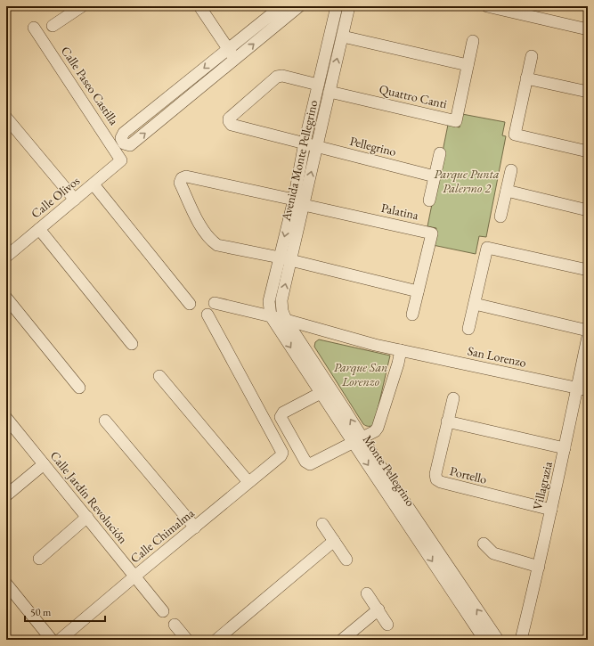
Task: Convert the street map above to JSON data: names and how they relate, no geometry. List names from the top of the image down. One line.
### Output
{"streets":{"street":["Calle Paseo Castilla","Quattro Canti","Pellegrino","Avenida Monte Pellegrino","Calle Olivos","Palatina","San Lorenzo","Monte Pellegrino","Portello","Villagrazia","Calle Jardín Revolución","Calle Chimalma"]},"crossings":[["Calle Paseo Castilla","Calle Olivos"],["Quattro Canti","Avenida Monte Pellegrino"],["Pellegrino","Avenida Monte Pellegrino"],["Avenida Monte Pellegrino","Palatina"],["Avenida Monte Pellegrino","San Lorenzo"],["Avenida Monte Pellegrino","Monte Pellegrino"],["San Lorenzo","Monte Pellegrino"],["San Lorenzo","Villagrazia"],["Portello","Villagrazia"],["Calle Jardín Revolución","Calle Chimalma"]],"parks":["Parque Punta Palermo 2","Parque San Lorenzo"],"scale_bar":"50 m"}
